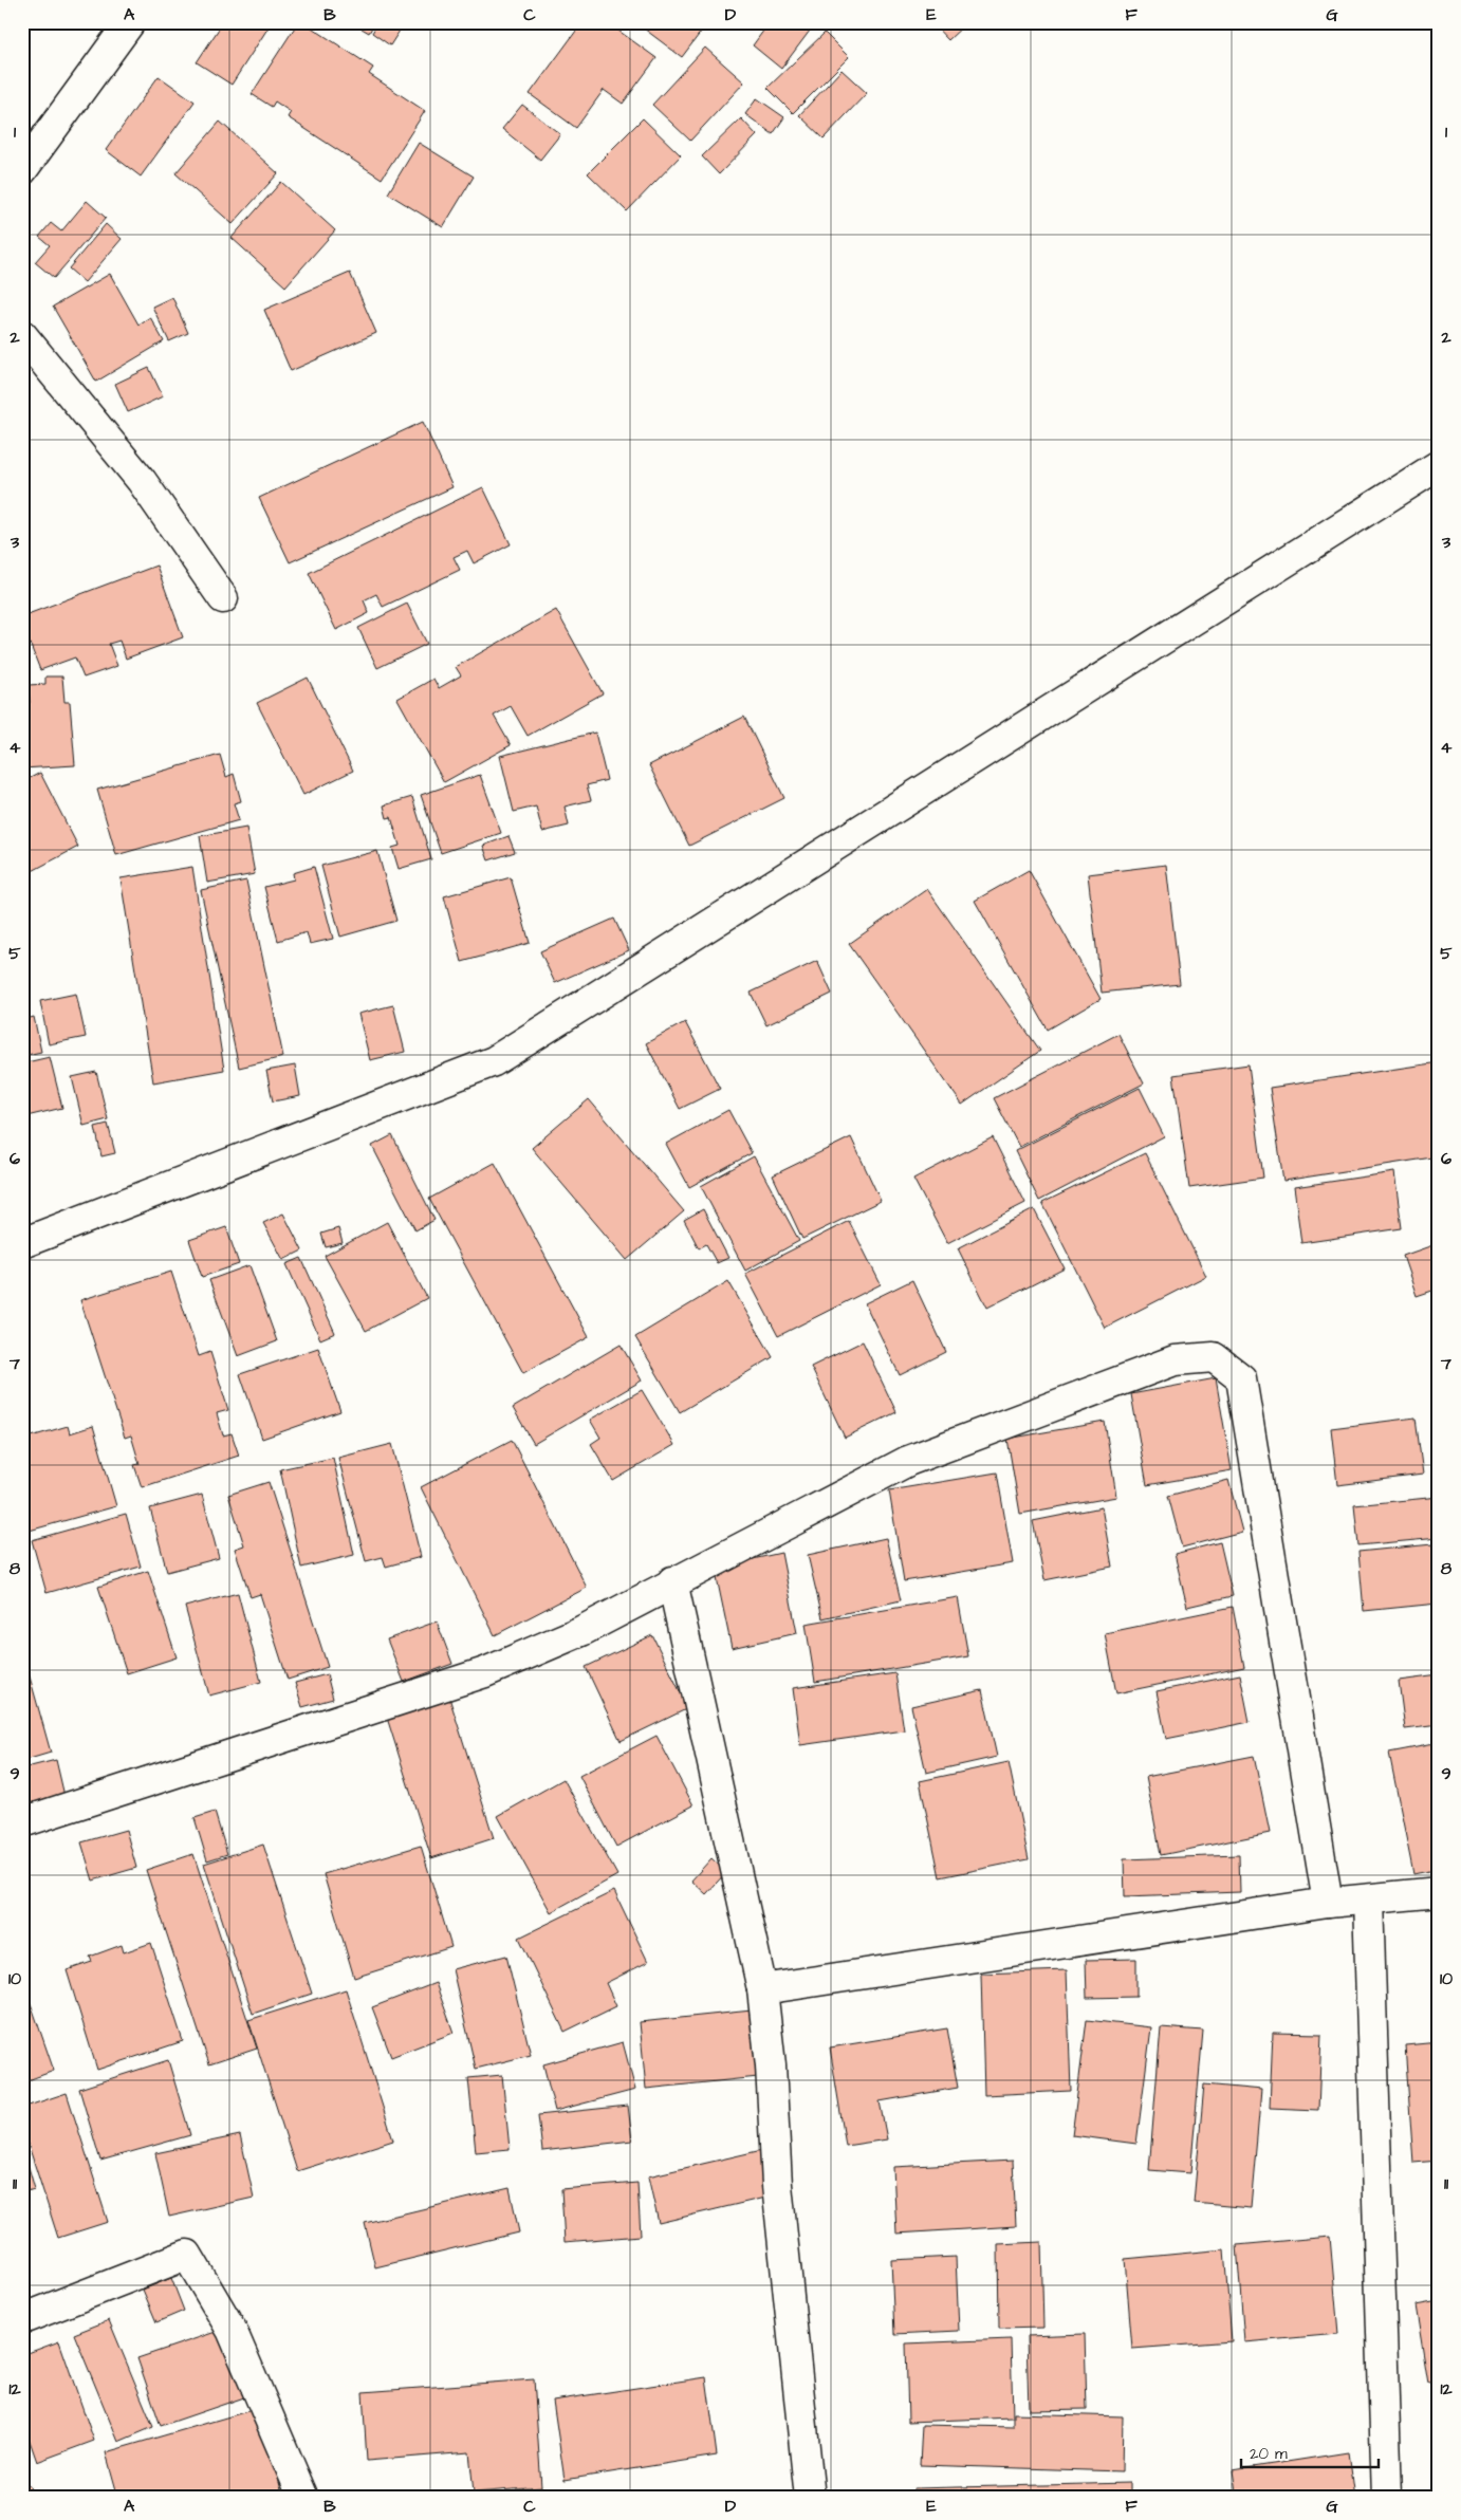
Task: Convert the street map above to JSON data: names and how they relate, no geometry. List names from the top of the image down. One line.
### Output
{"scale_bar":"20 m","grid":{"columns":["A","B","C","D","E","F","G"],"rows":["1","2","3","4","5","6","7","8","9","10","11","12"]}}
